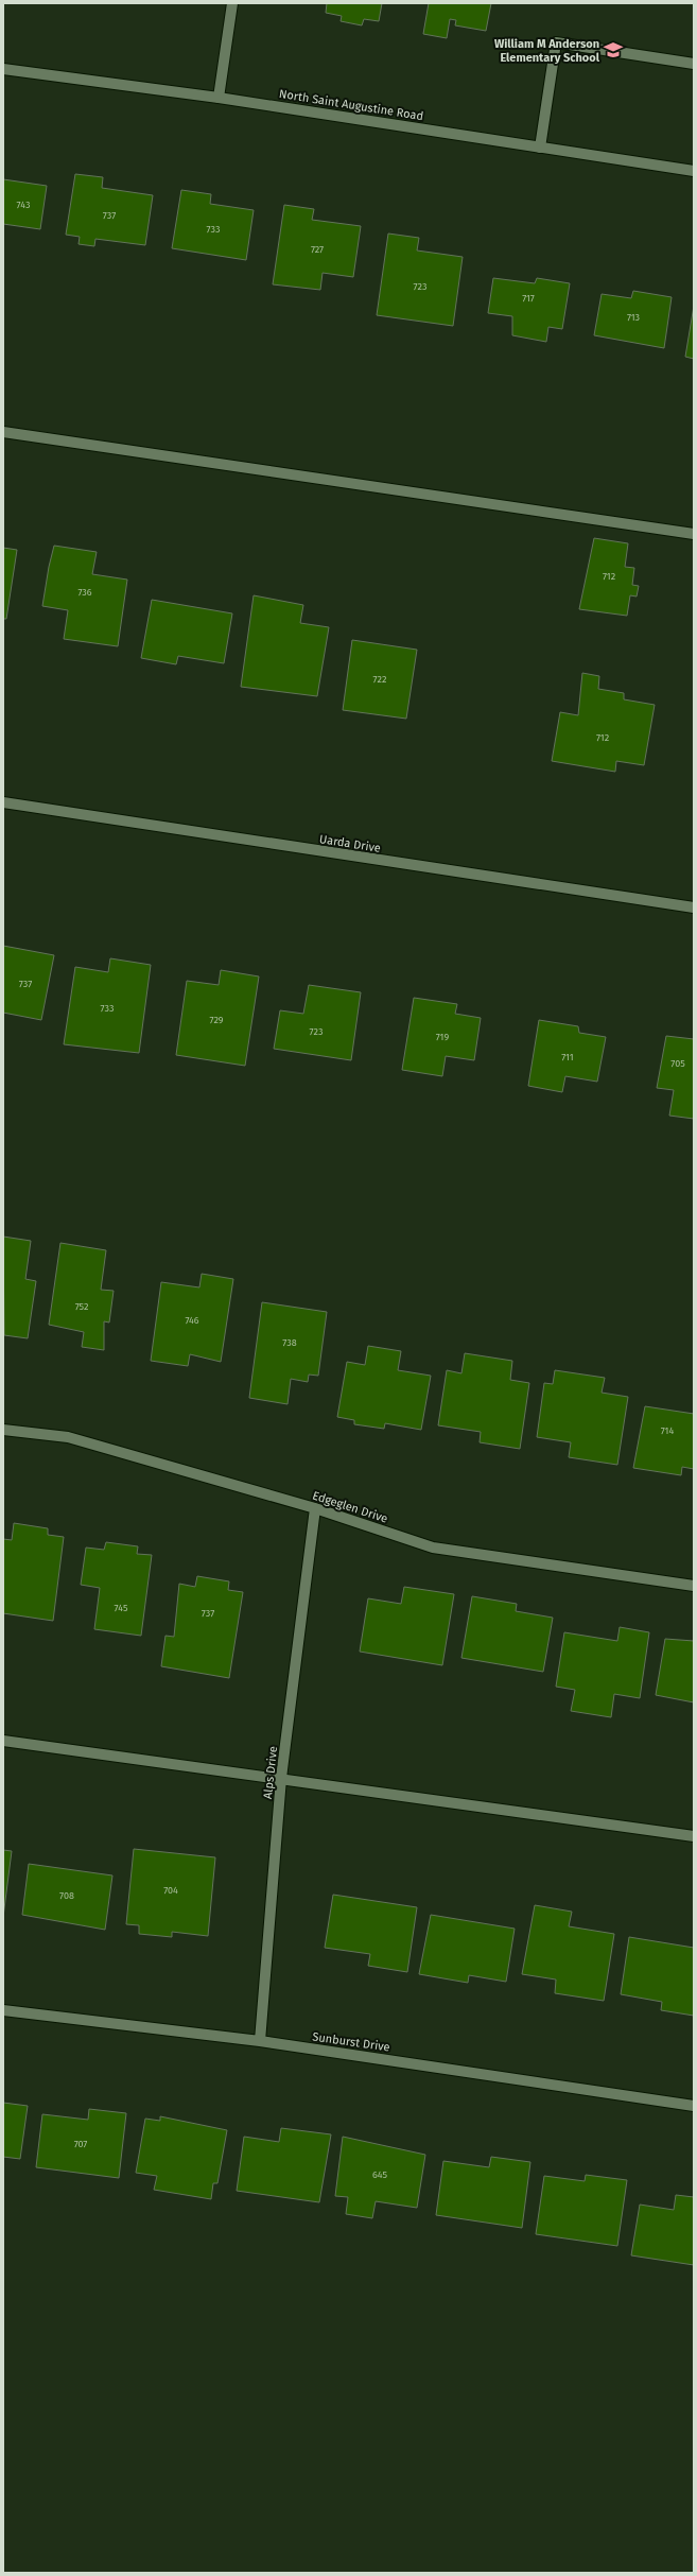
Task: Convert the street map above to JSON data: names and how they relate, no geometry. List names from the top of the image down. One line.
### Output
{"streets":{"street":["North Saint Augustine Road","Uarda Drive","Edgeglen Drive","Alps Drive","Sunburst Drive"]},"crossings":[["Edgeglen Drive","Alps Drive"],["Alps Drive","Sunburst Drive"]],"places":{"school or university":["William M Anderson Elementary School"]},"house_numbers":["743","737","733","727","723","717","713","712","736","722","712","737","733","729","723","719","711","705","752","746","738","714","745","737","704","708","707","645"]}
